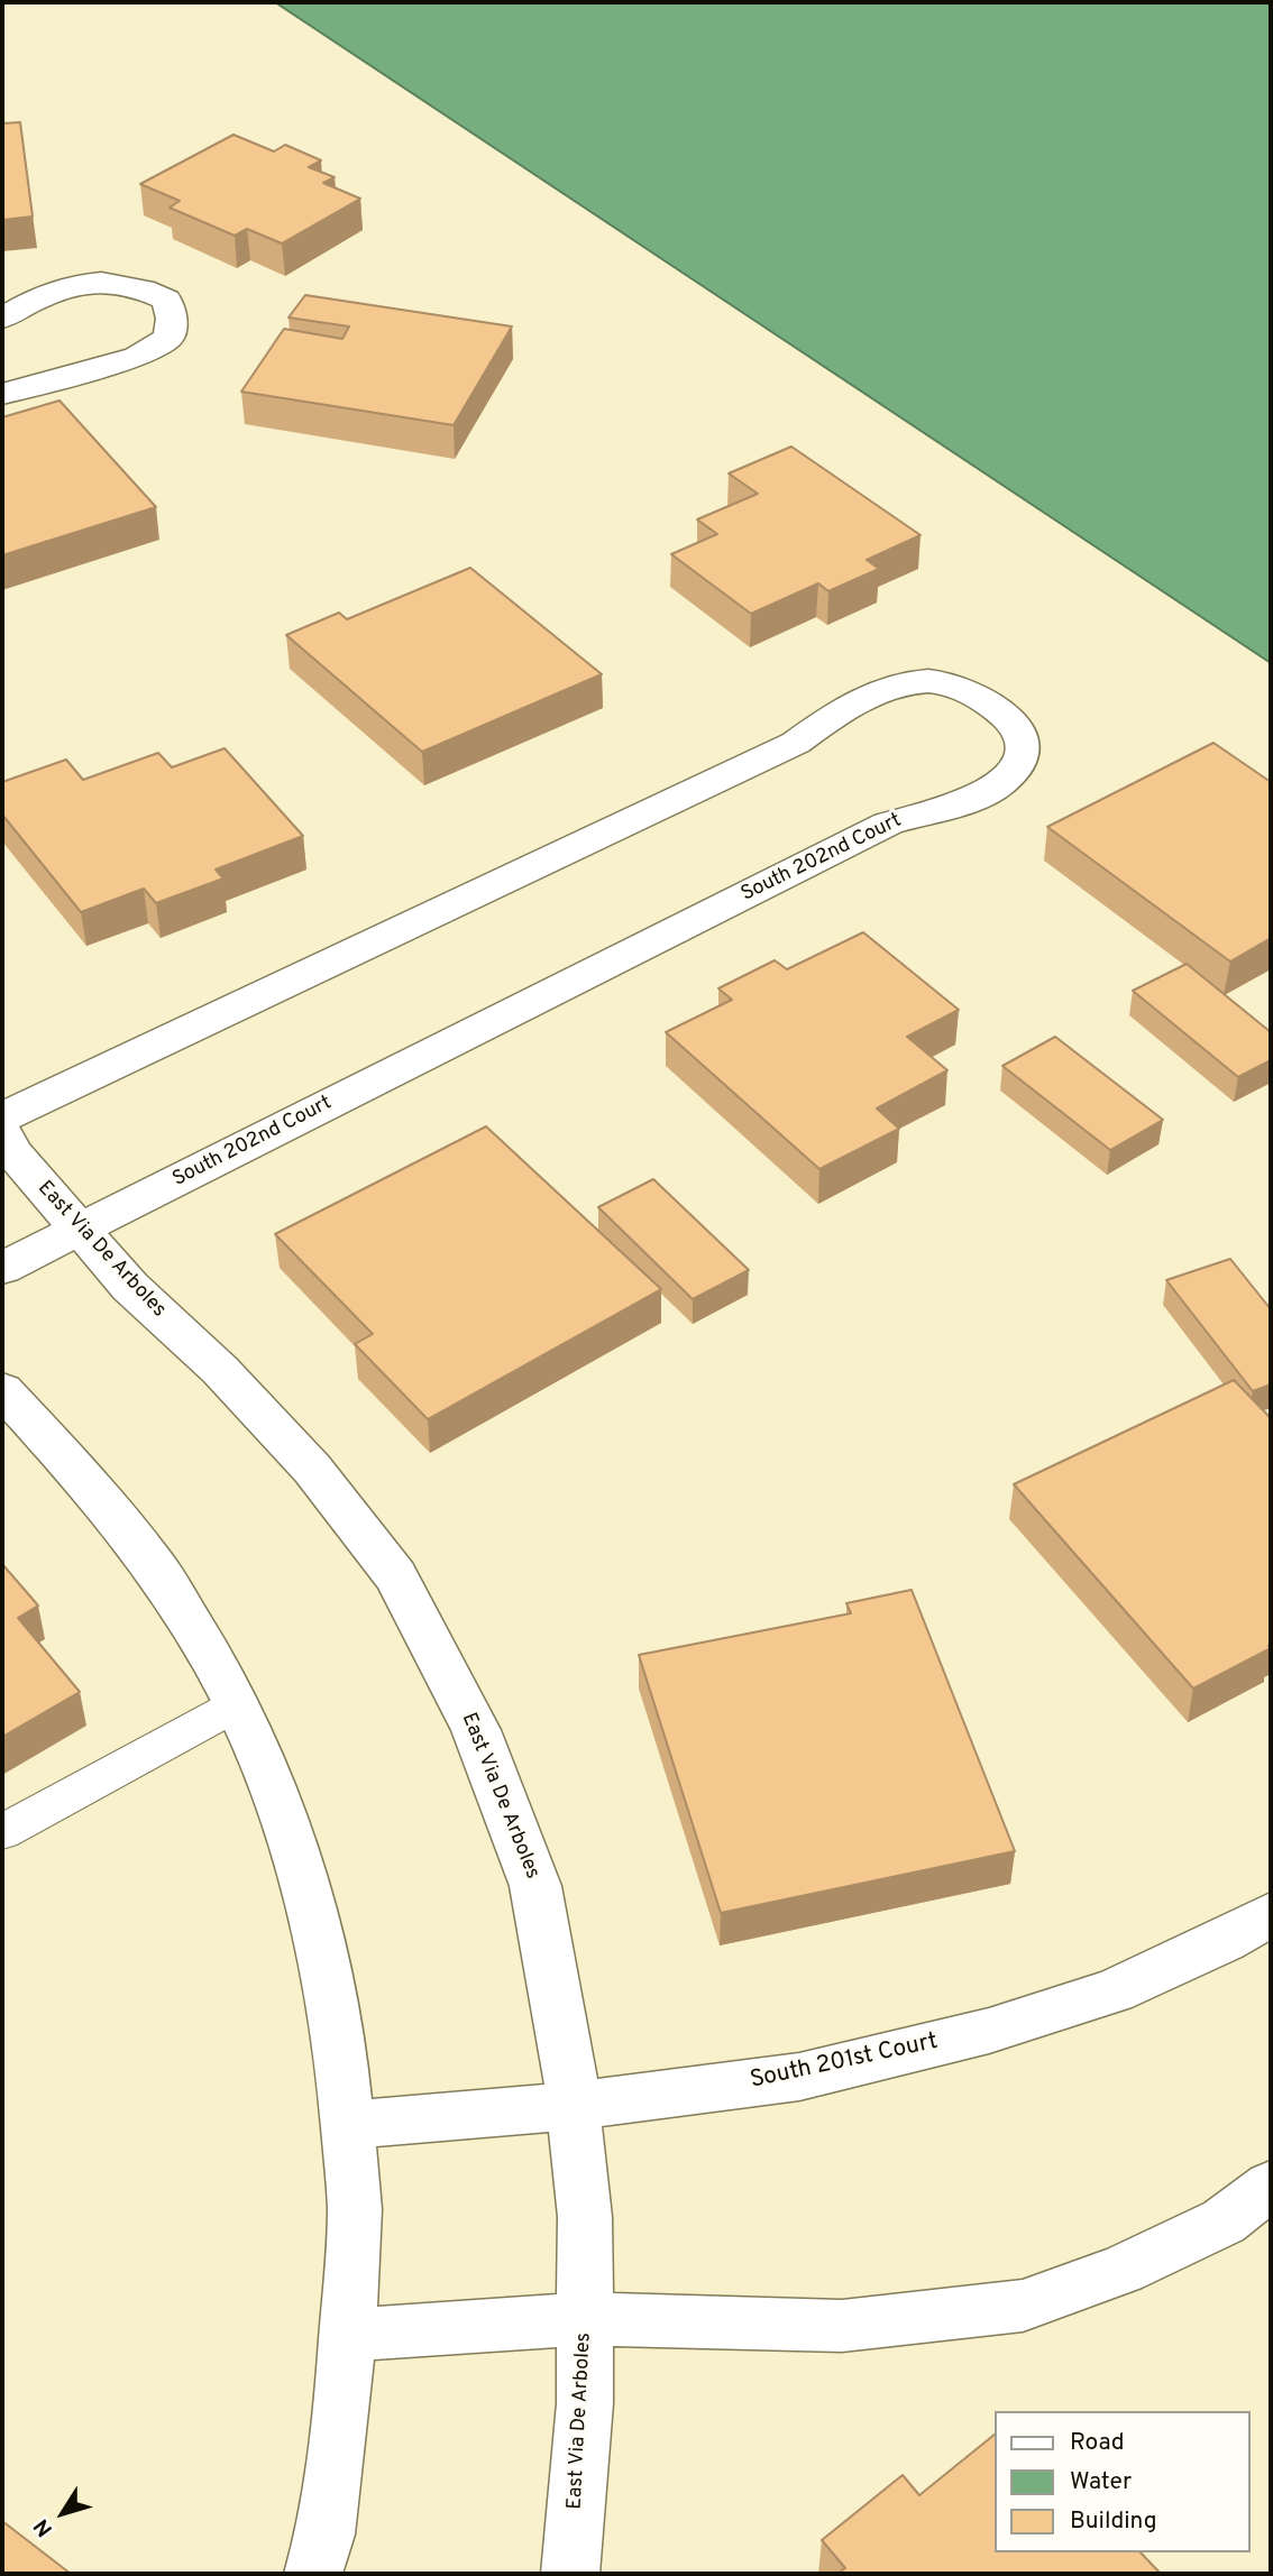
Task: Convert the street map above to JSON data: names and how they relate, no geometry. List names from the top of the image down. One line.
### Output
{"streets":{"street":["South 202nd Court","East Via De Arboles","South 201st Court"]},"crossings":[["South 202nd Court","East Via De Arboles"],["East Via De Arboles","South 201st Court"]],"legend":["Road","Water","Building"],"north":"bottom left"}
